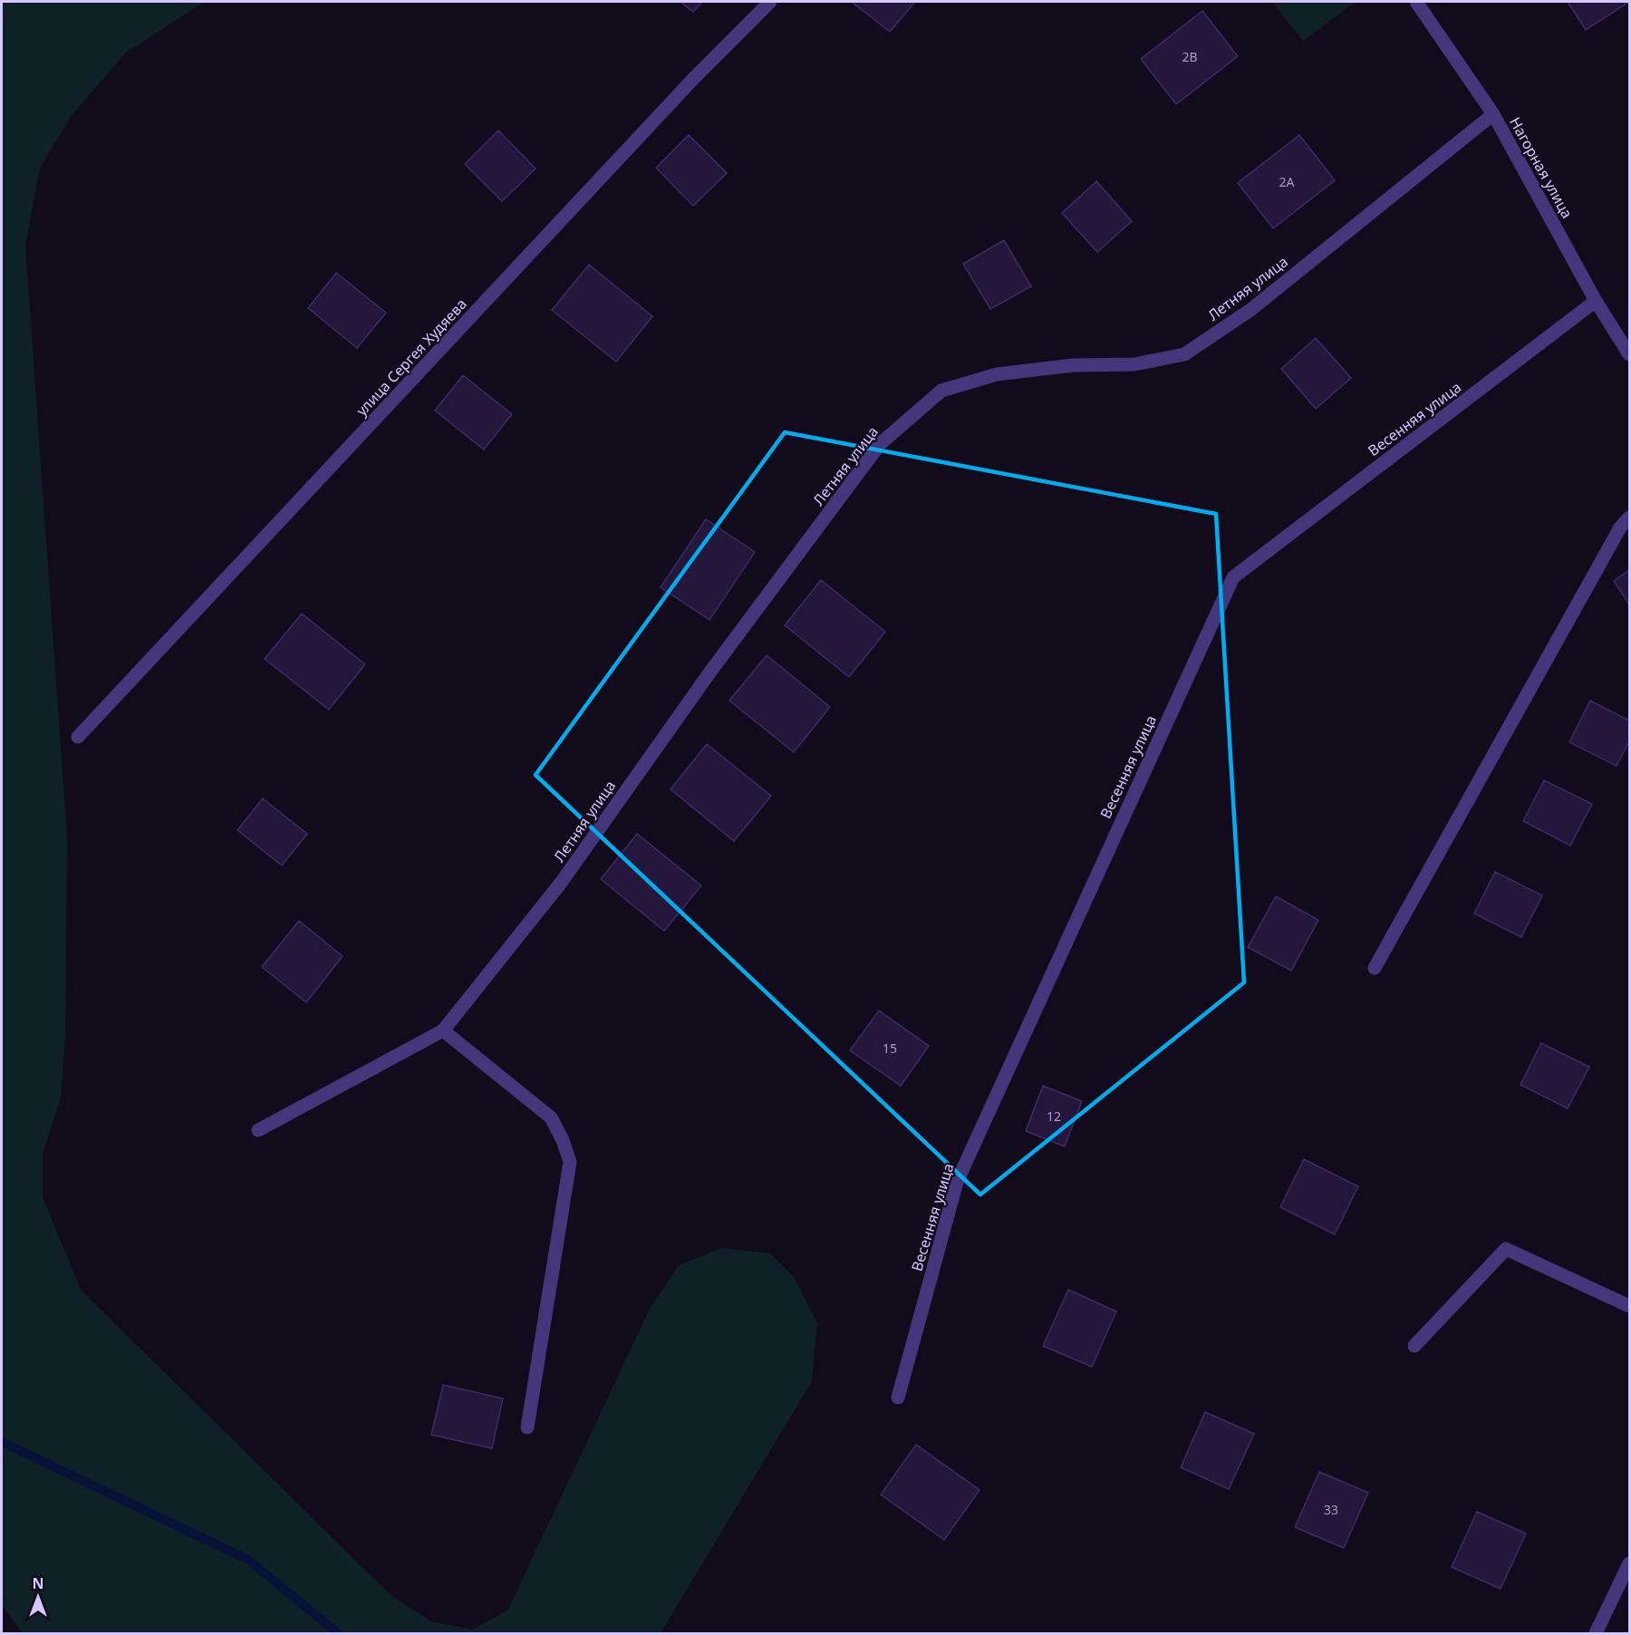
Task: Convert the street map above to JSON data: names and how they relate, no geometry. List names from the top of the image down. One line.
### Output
{"streets":{"street":["Нагорная улица","Летняя улица","улица Сергея Худяева","Весенняя улица"]},"crossings":[["Нагорная улица","Летняя улица"],["Нагорная улица","Весенняя улица"]],"house_numbers":["2В","2А","15","12","33"],"north":"top"}
